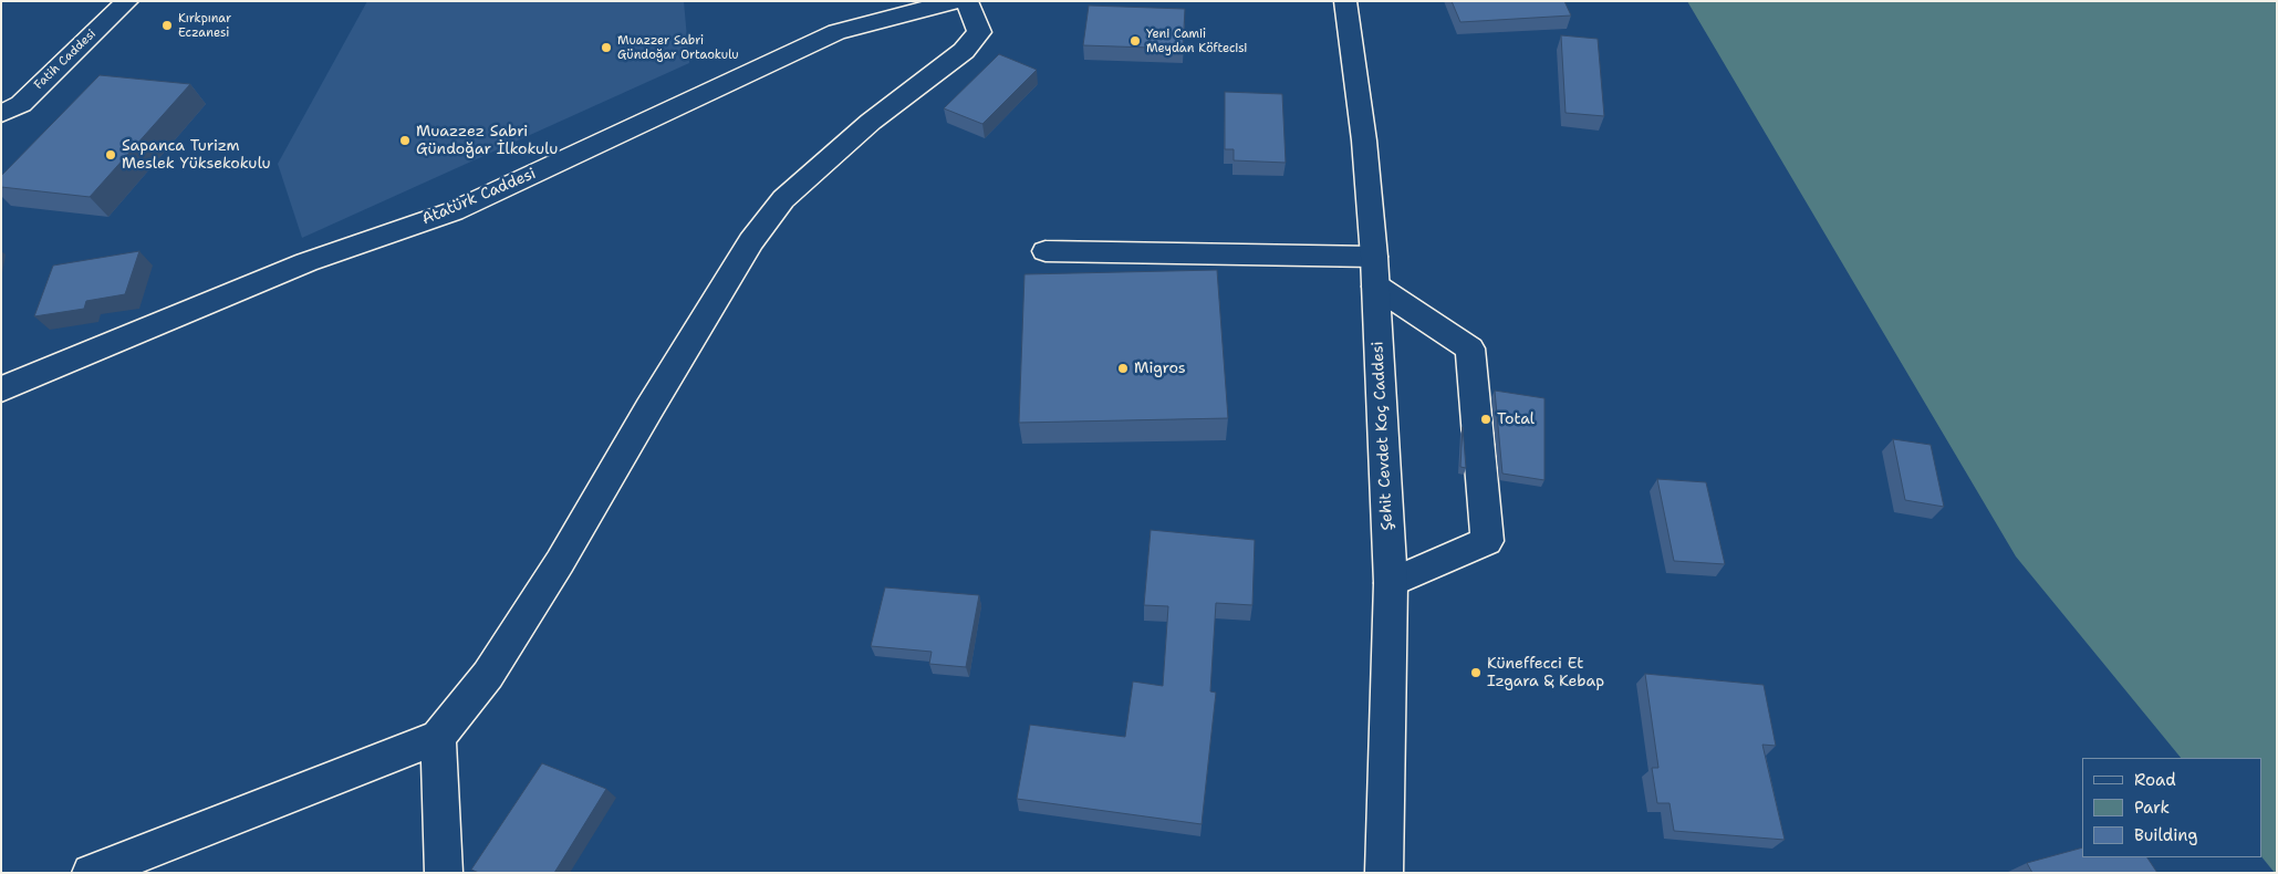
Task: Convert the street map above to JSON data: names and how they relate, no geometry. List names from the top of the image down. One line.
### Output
{"streets":{"street":["Fatih Caddesi","Atatürk Caddesi","Şehit Cevdet Koç Caddesi"]},"places":["Kırkpınar Eczanesi","Yeni Camii Meydan Köftecisi","Muazzer Sabri Gündoğar Ortaokulu","Muazzez Sabri Gündoğar İlkokulu","Sapanca Turizm Meslek Yüksekokulu","Migros","Total","Küneffecci Et Izgara & Kebap"],"legend":["Road","Park","Building"]}
